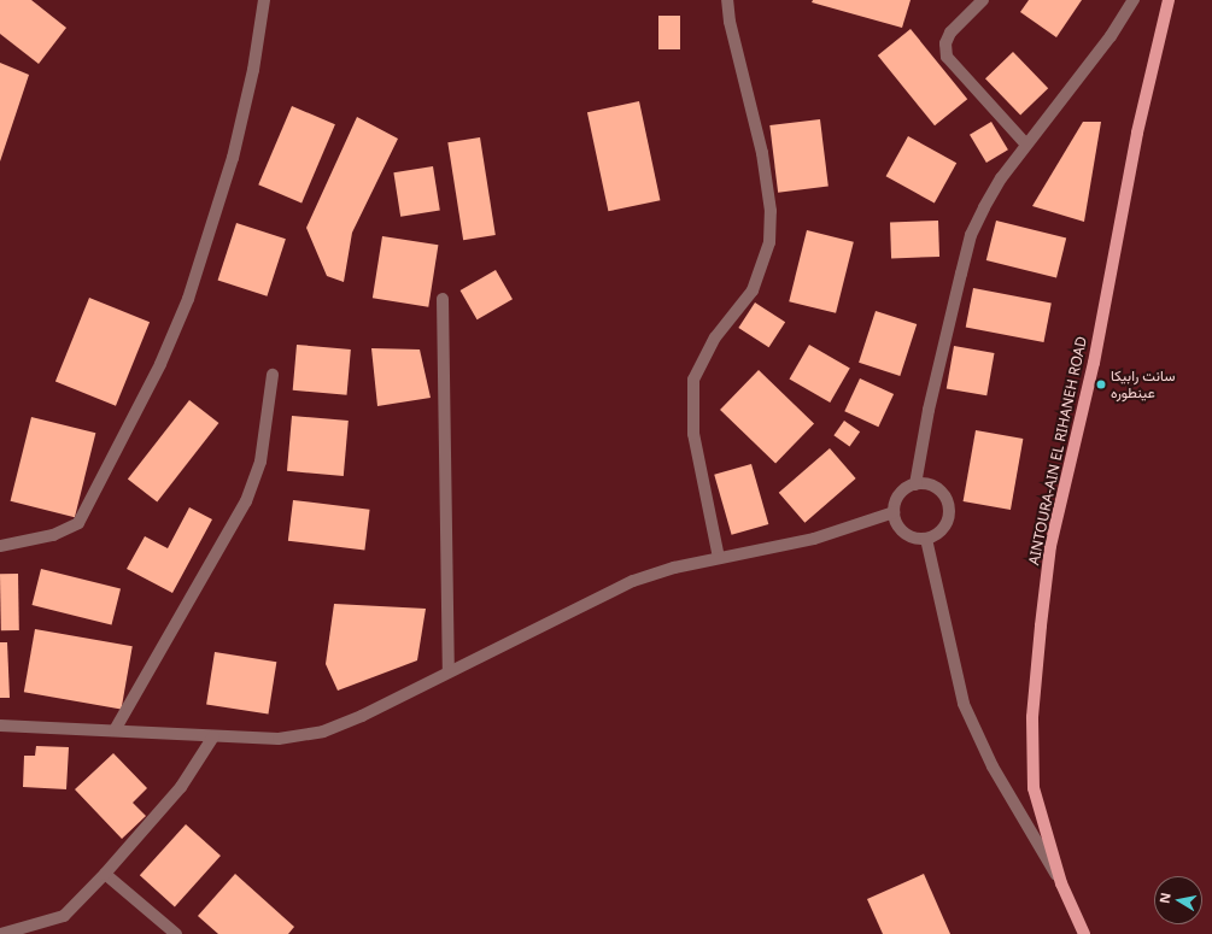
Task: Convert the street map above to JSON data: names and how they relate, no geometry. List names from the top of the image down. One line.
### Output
{"streets":{"main road":["AINTOURA-AIN EL RIHANEH ROAD"]},"places":["سانت رابيكا عينطوره"],"north":"left"}
